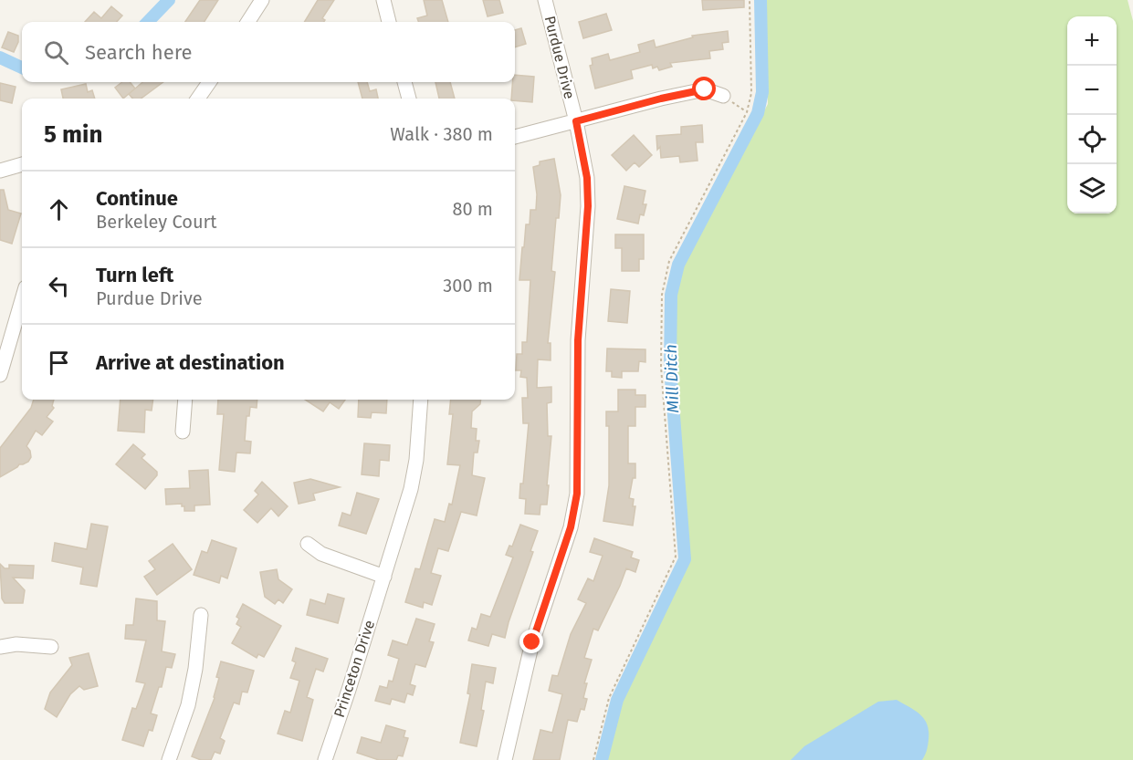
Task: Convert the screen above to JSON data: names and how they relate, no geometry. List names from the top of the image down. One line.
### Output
{"streets":{"street":["Purdue Drive","Princeton Drive"]},"water":["Mill Ditch"],"page":{"map_buttons":["+","−"],"search":"Search here","heading":["5 min","Walk · 380 m"],"list":[["Continue","Berkeley Court","80 m"],["Turn left","Purdue Drive","300 m"],"Arrive at destination"]}}
